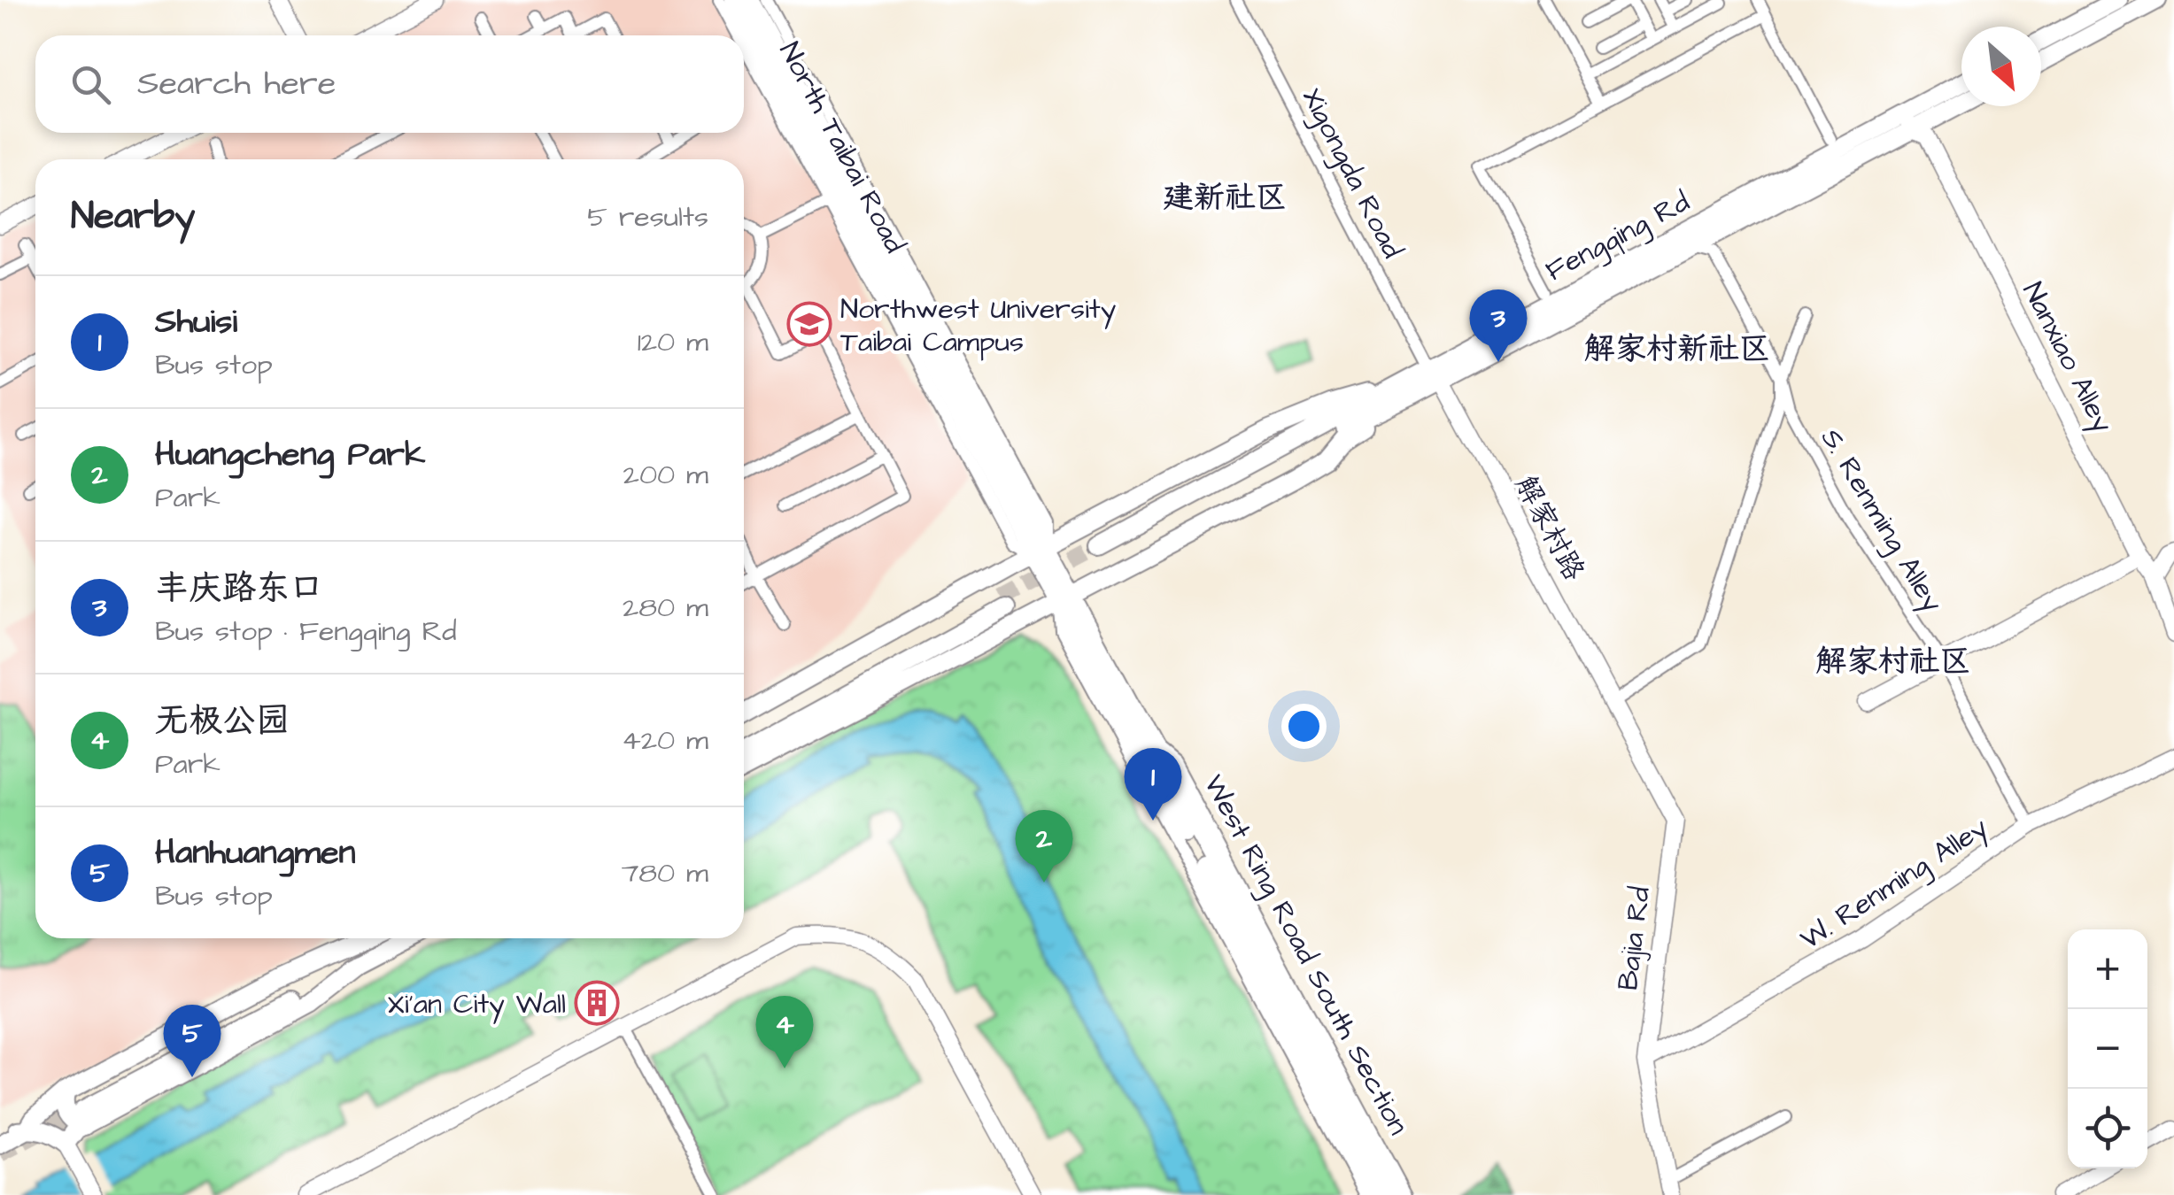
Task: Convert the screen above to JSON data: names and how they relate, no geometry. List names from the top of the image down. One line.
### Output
{"streets":{"main road":["North Taibai Road","Fengqing Rd","West Ring Road South Section"],"street":["Xigongda Road","Nanxiao Alley","S. Renming Alley","解家村路","W. Renming Alley","Bajia Rd"]},"crossings":[["North Taibai Road","West Ring Road South Section"],["Xigongda Road","Fengqing Rd"],["Xigongda Road","解家村路"],["Fengqing Rd","Nanxiao Alley"],["Fengqing Rd","S. Renming Alley"],["Fengqing Rd","解家村路"],["S. Renming Alley","W. Renming Alley"],["解家村路","Bajia Rd"],["W. Renming Alley","Bajia Rd"]],"districts":["建新社区","解家村新社区","解家村社区"],"places":{"school or university":["Northwest University Taibai Campus"],"building":["Xi'an City Wall"]},"north":"bottom right","page":{"search":"Search here","heading":["Nearby","5 results"],"list":[{"mark":"1","name":"Shuisi","note":"Bus stop","value":"120 m"},{"mark":"2","name":"Huangcheng Park","note":"Park","value":"200 m"},{"mark":"3","name":"丰庆路东口","note":"Bus stop · Fengqing Rd","value":"280 m"},{"mark":"4","name":"无极公园","note":"Park","value":"420 m"},{"mark":"5","name":"Hanhuangmen","note":"Bus stop","value":"780 m"}],"pins":["3","1","2","4","5"],"map_buttons":["+","−"]}}
